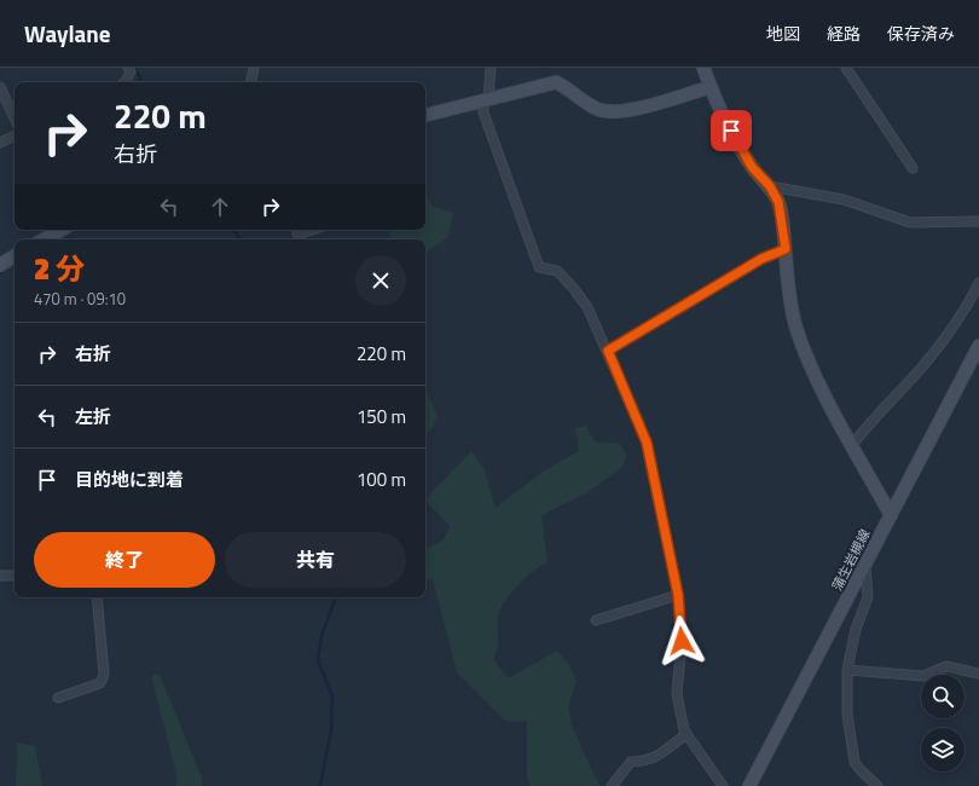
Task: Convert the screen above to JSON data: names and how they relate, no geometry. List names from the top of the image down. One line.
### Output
{"streets":{"street":["蒲生岩槻線"]},"page":{"header":"Waylane","nav":["地図","経路","保存済み"],"turn":["220 m","右折"],"heading":["2 分","470 m · 09:10"],"list":[{"name":"右折","value":"220 m"},{"name":"左折","value":"150 m"},{"name":"目的地に到着","value":"100 m"}],"buttons":["終了","共有"]}}
